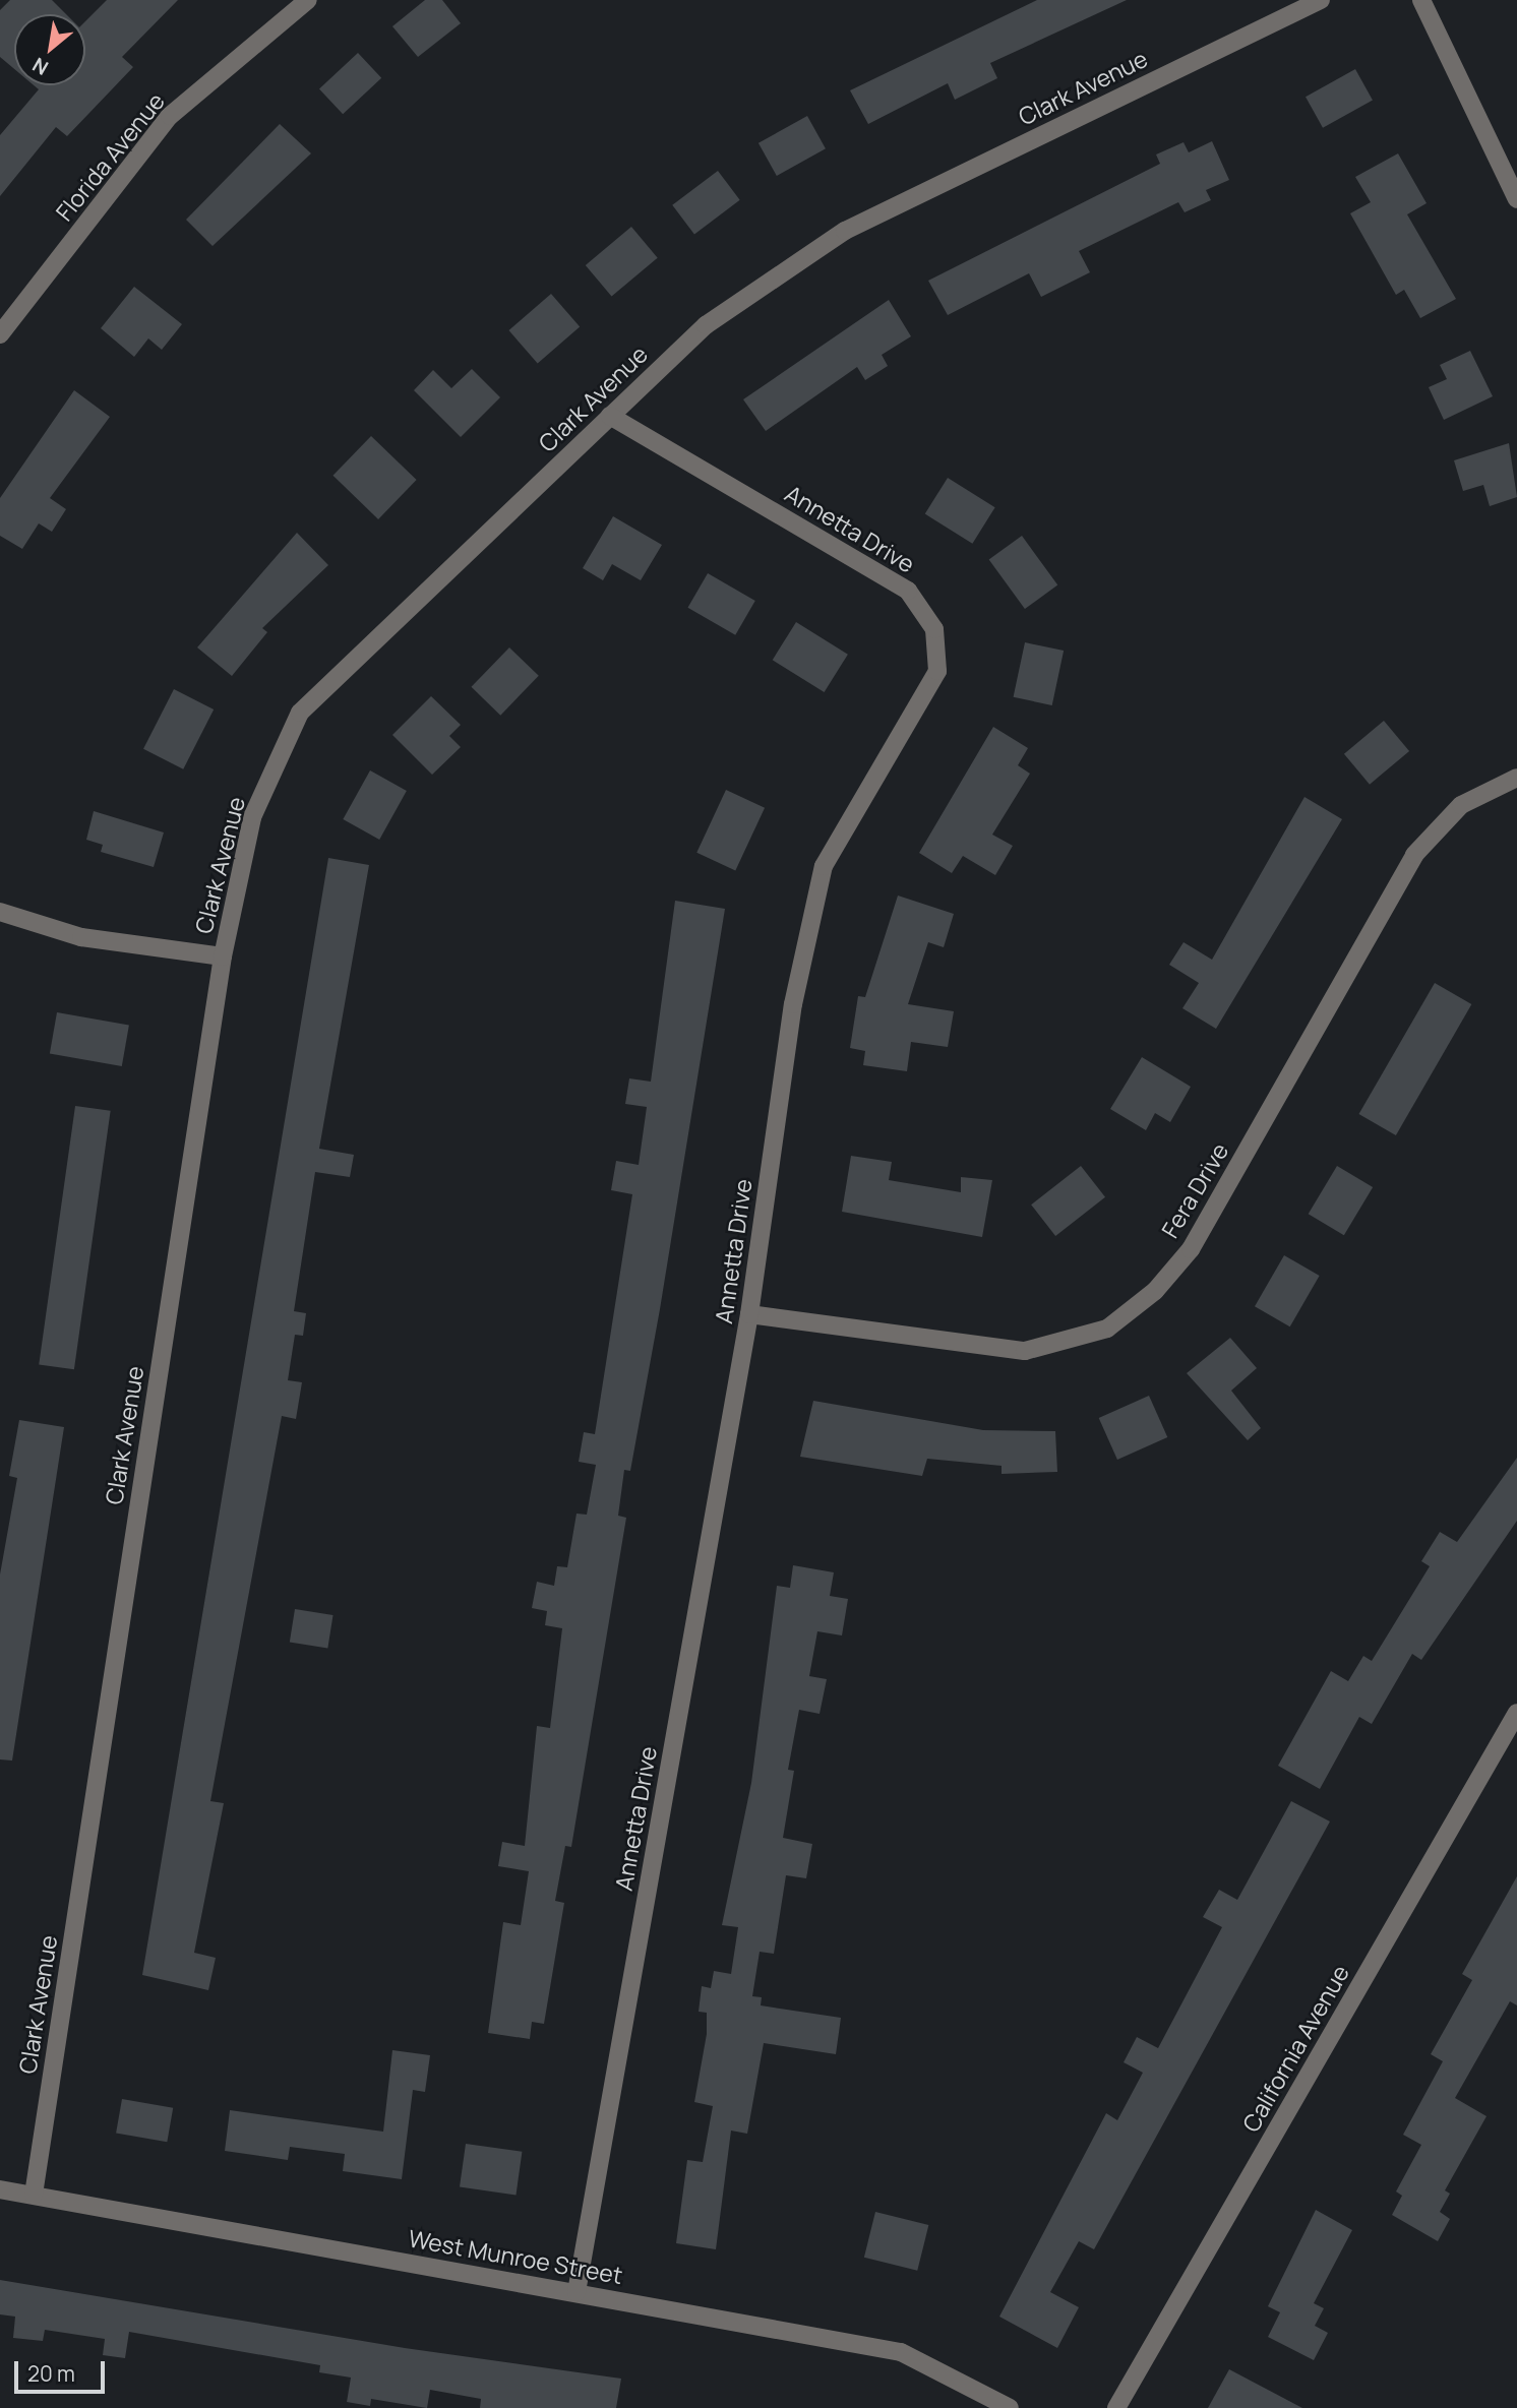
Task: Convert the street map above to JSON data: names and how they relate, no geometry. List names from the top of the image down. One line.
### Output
{"streets":{"street":["Clark Avenue","Florida Avenue","Annetta Drive","Fera Drive","California Avenue","West Munroe Street"]},"crossings":[["Clark Avenue","Annetta Drive"],["Clark Avenue","West Munroe Street"],["Annetta Drive","Fera Drive"],["Annetta Drive","West Munroe Street"]],"scale_bar":"20 m","north":"bottom left"}
